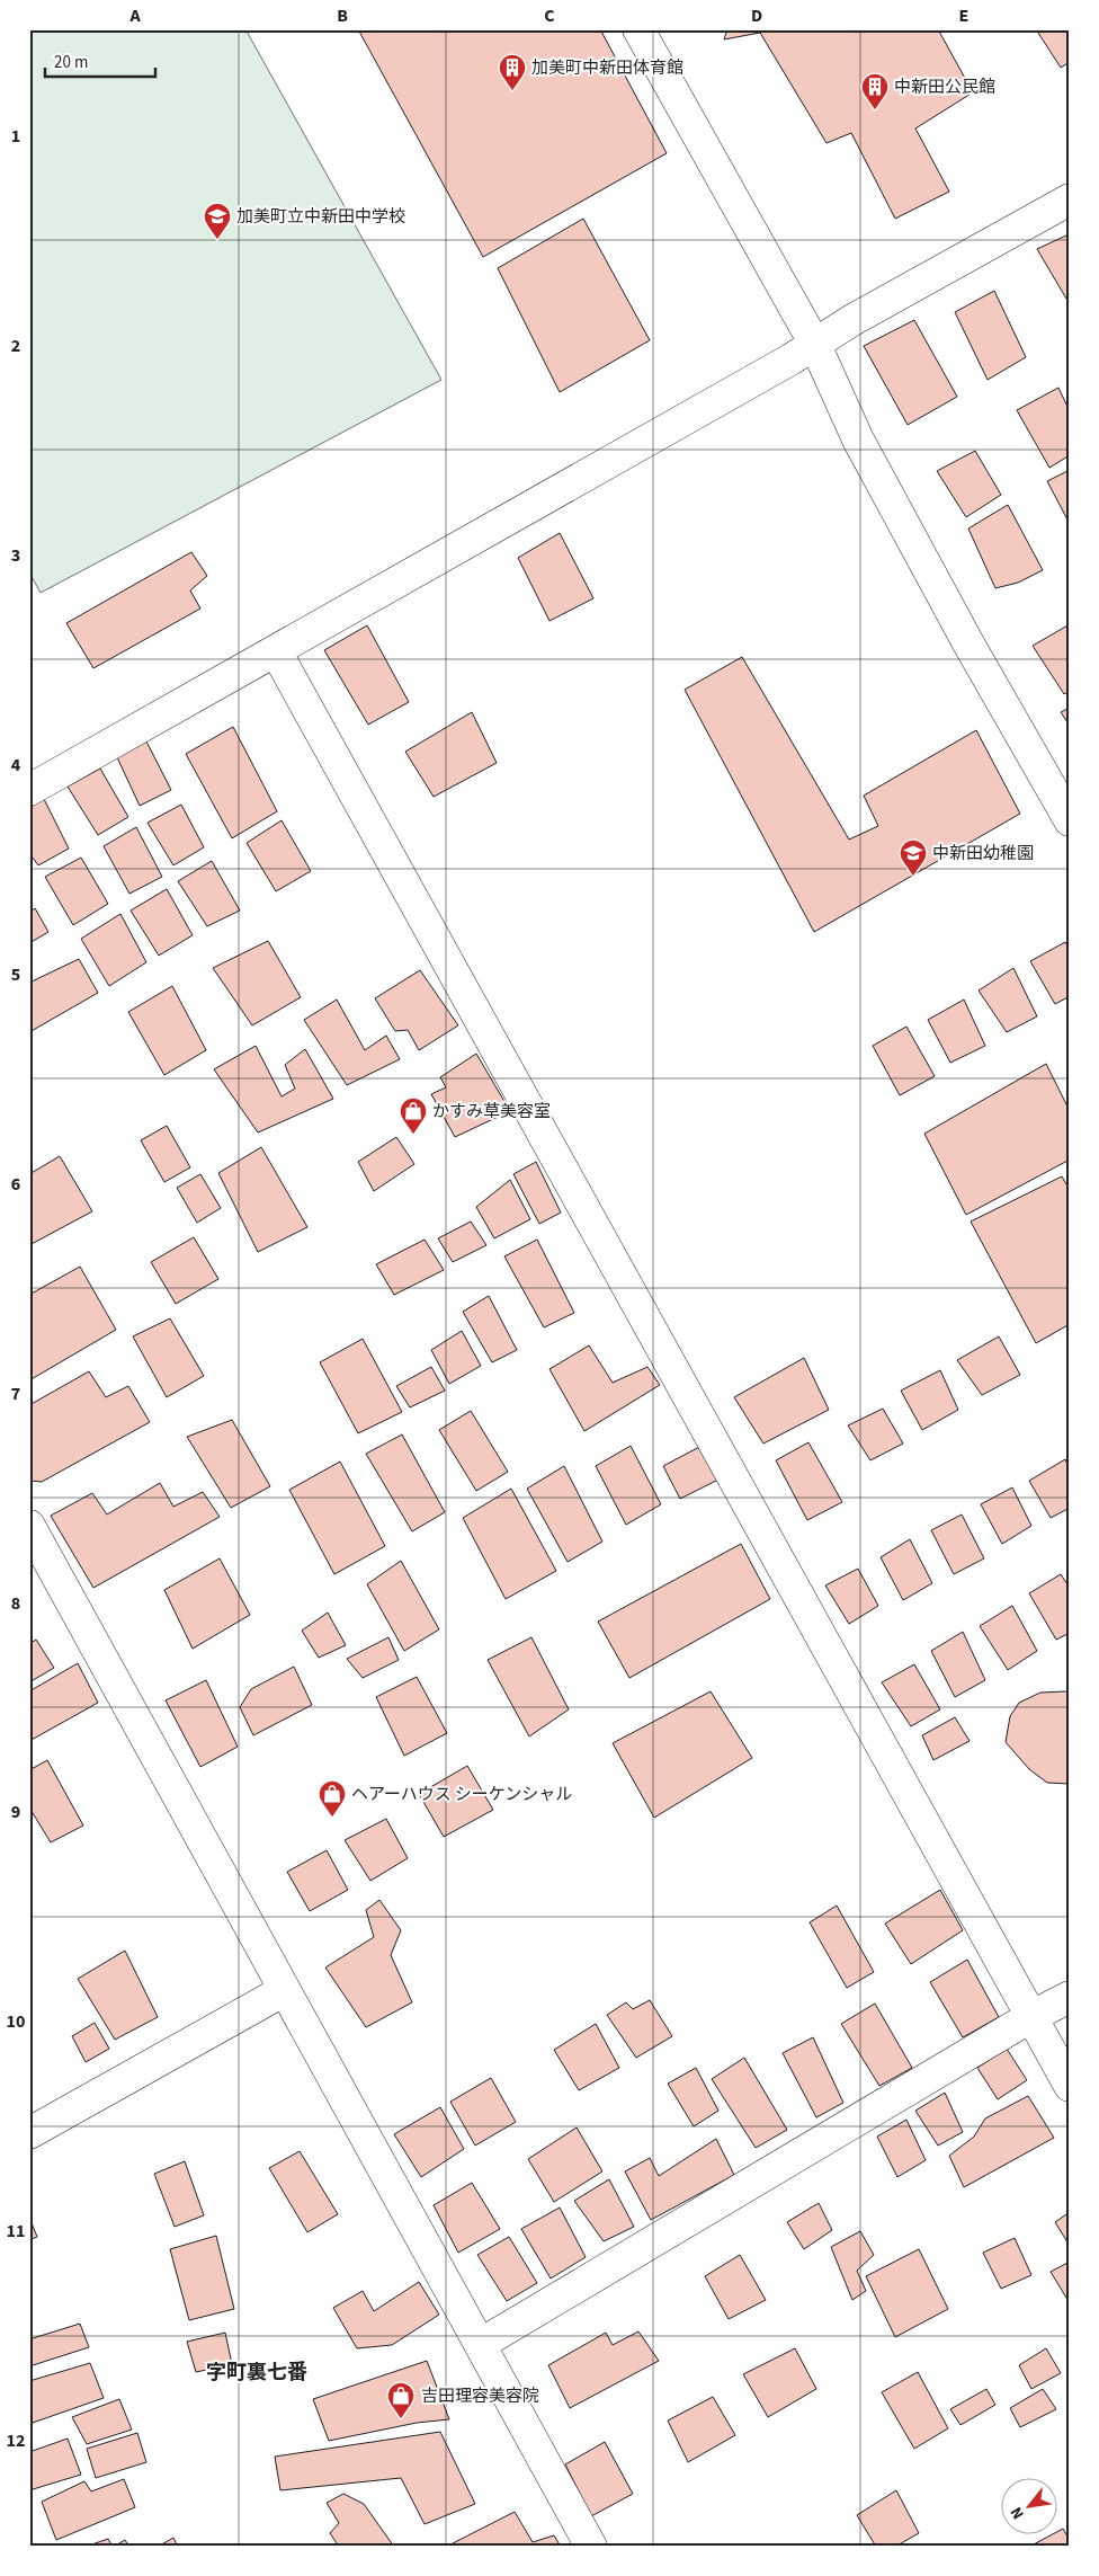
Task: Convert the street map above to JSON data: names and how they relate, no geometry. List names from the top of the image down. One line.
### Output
{"districts":["字町裏七番"],"places":{"building":["加美町中新田体育館","中新田公民館"],"school or university":["加美町立中新田中学校","中新田幼稚園"],"shop":["かすみ草美容室","ヘアーハウス シーケンシャル","吉田理容美容院"]},"scale_bar":"20 m","north":"bottom left","grid":{"columns":["A","B","C","D","E"],"rows":["1","2","3","4","5","6","7","8","9","10","11","12"]}}
